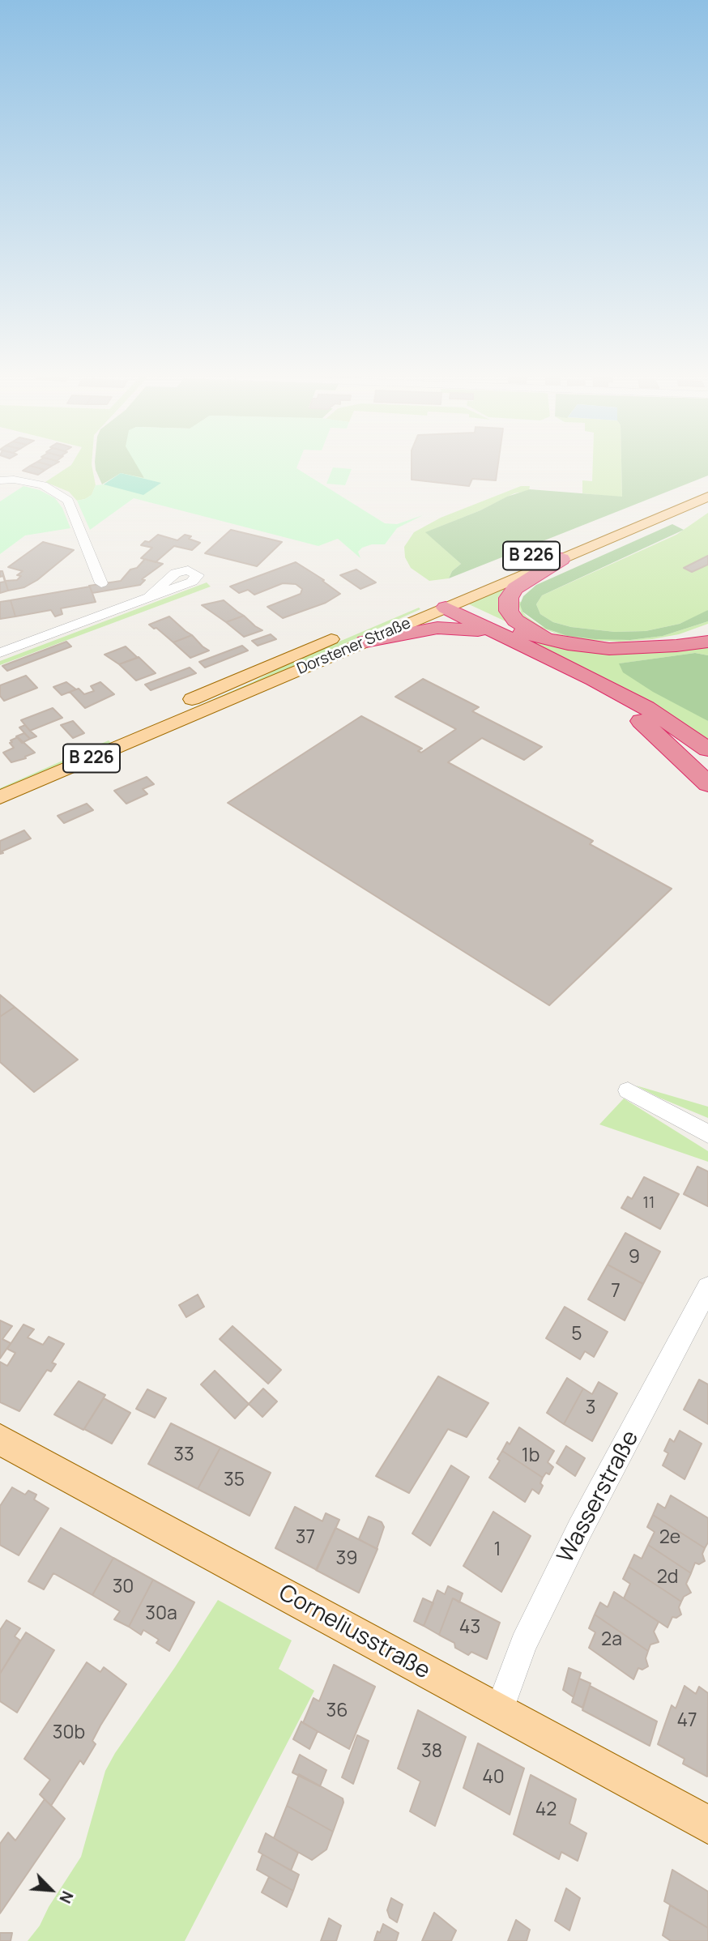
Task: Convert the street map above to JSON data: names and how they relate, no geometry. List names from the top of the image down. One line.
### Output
{"streets":{"main road":["B 226","Dorstener Straße","Corneliusstraße"],"street":["Wasserstraße"]},"crossings":[["Wasserstraße","Corneliusstraße"]],"house_numbers":["11","9","7","5","3","33","1b","35","37","2e","1","39","2d","30","30a","43","2a","36","47","30b","38","40","42"],"north":"bottom right"}
